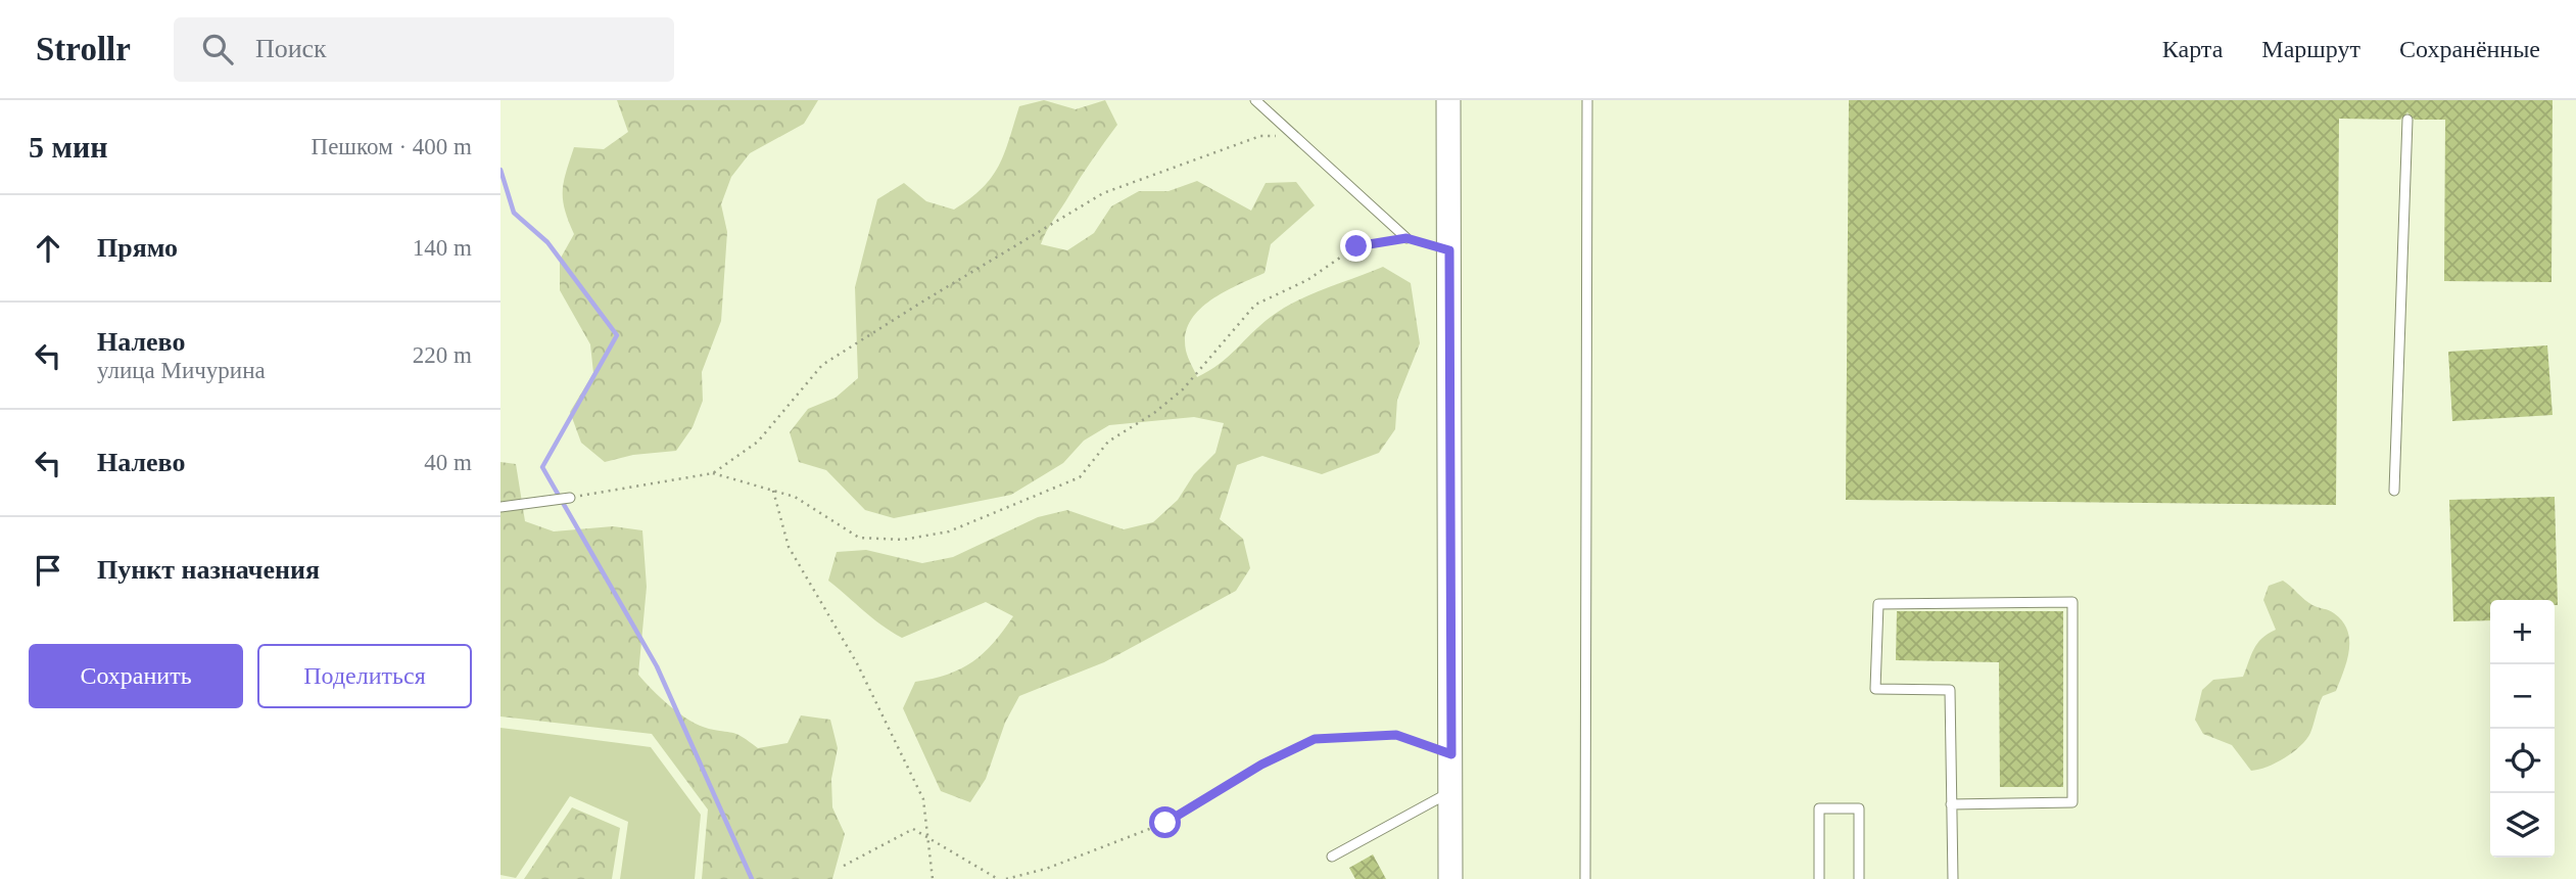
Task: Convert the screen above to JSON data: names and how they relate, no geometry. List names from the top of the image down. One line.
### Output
{"page":{"header":"Strollr","search":"Поиск","nav":["Карта","Маршрут","Сохранённые"],"heading":["5 мин","Пешком · 400 m"],"list":[["Прямо","140 m"],["Налево","улица Мичурина","220 m"],["Налево","40 m"],"Пункт назначения"],"map_buttons":["+","−"],"buttons":["Сохранить","Поделиться"]}}
